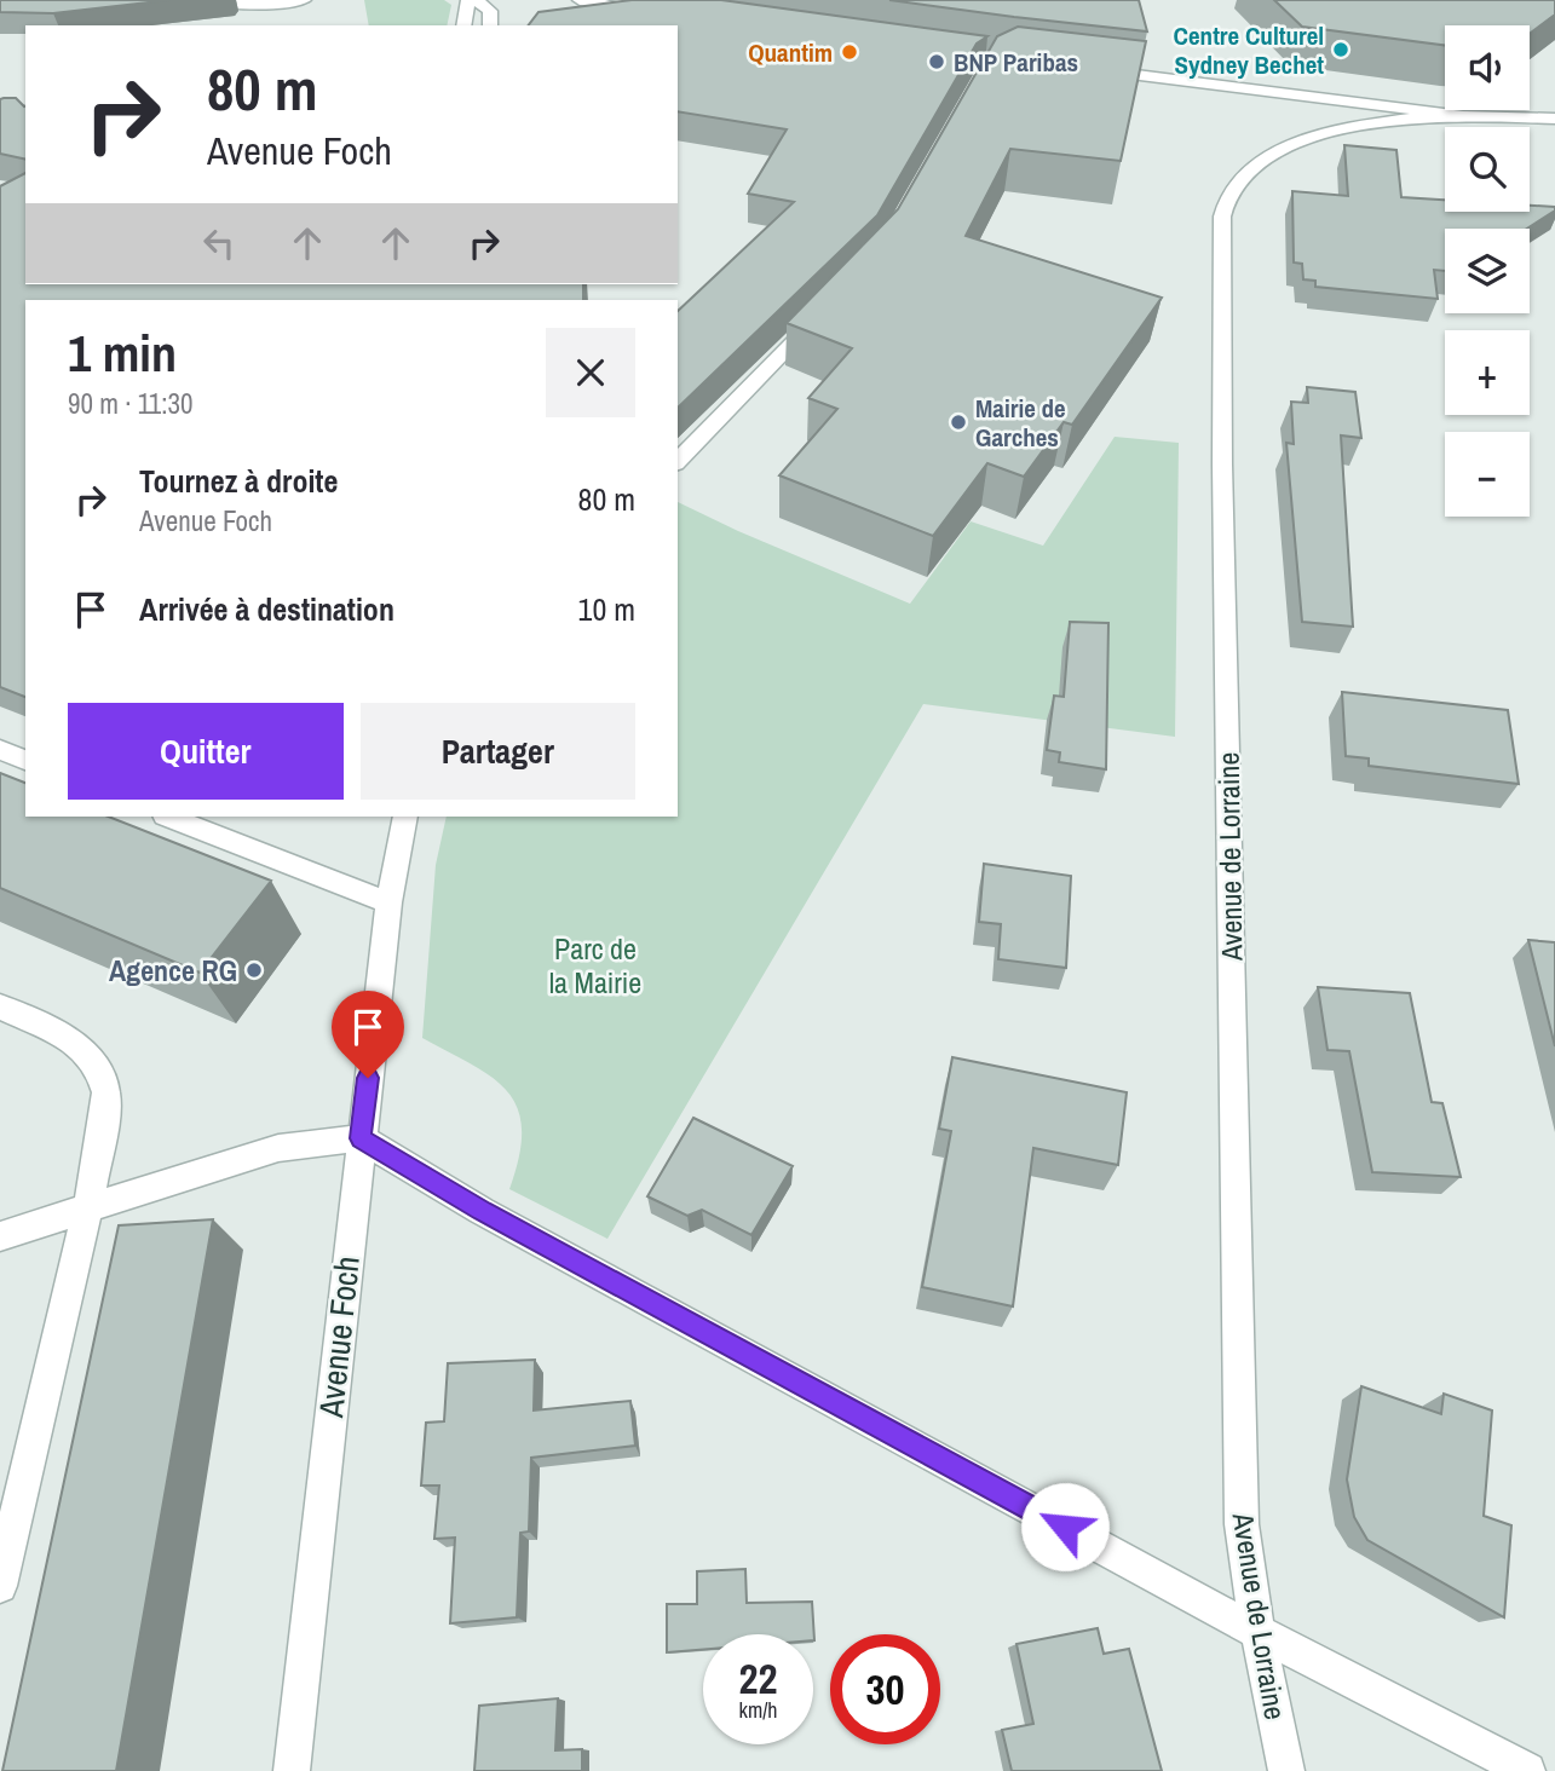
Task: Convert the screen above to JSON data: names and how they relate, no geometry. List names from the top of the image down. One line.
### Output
{"streets":{"street":["Avenue de Lorraine","Avenue Foch"]},"parks":["Parc de la Mairie"],"places":["Centre Culturel Sydney Bechet","Quantim","BNP Paribas","Mairie de Garches","Agence RG"],"page":{"map_buttons":["+","−"],"turn":["80 m","Avenue Foch"],"heading":["1 min","90 m · 11:30"],"list":[{"name":"Tournez à droite","note":"Avenue Foch","value":"80 m"},{"name":"Arrivée à destination","value":"10 m"}],"buttons":["Quitter","Partager"],"speed":"22 km/h","limit":"30"}}
